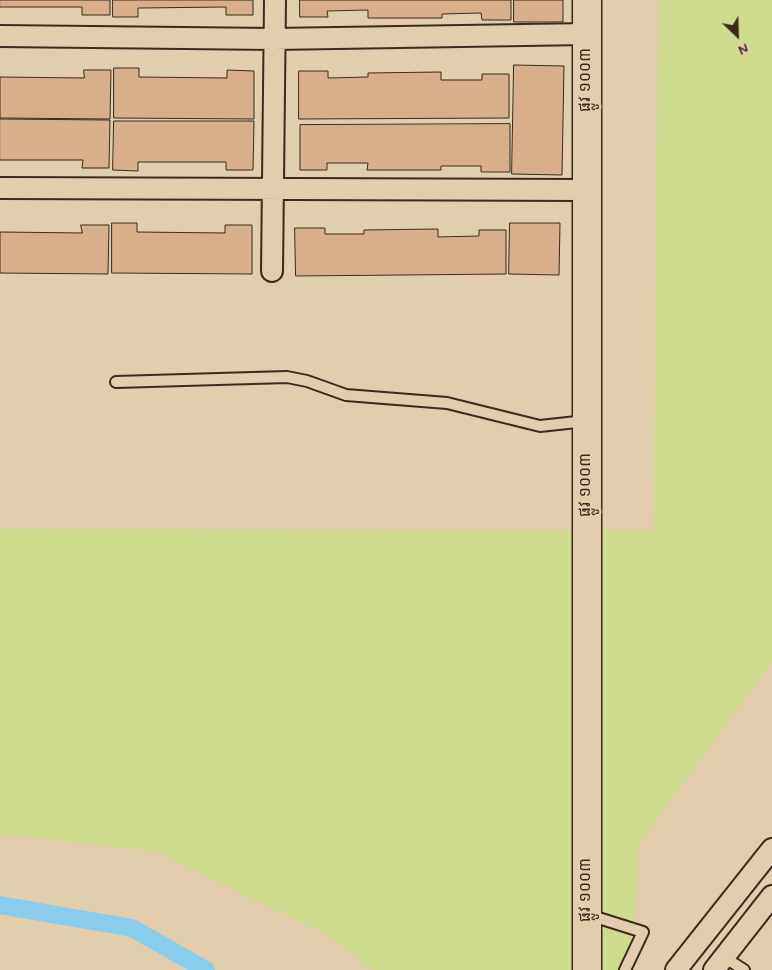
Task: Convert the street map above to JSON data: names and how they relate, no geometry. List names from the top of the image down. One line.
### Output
{"streets":{"main road":["ផ្លូវ ១០០៣"]},"north":"bottom right"}
